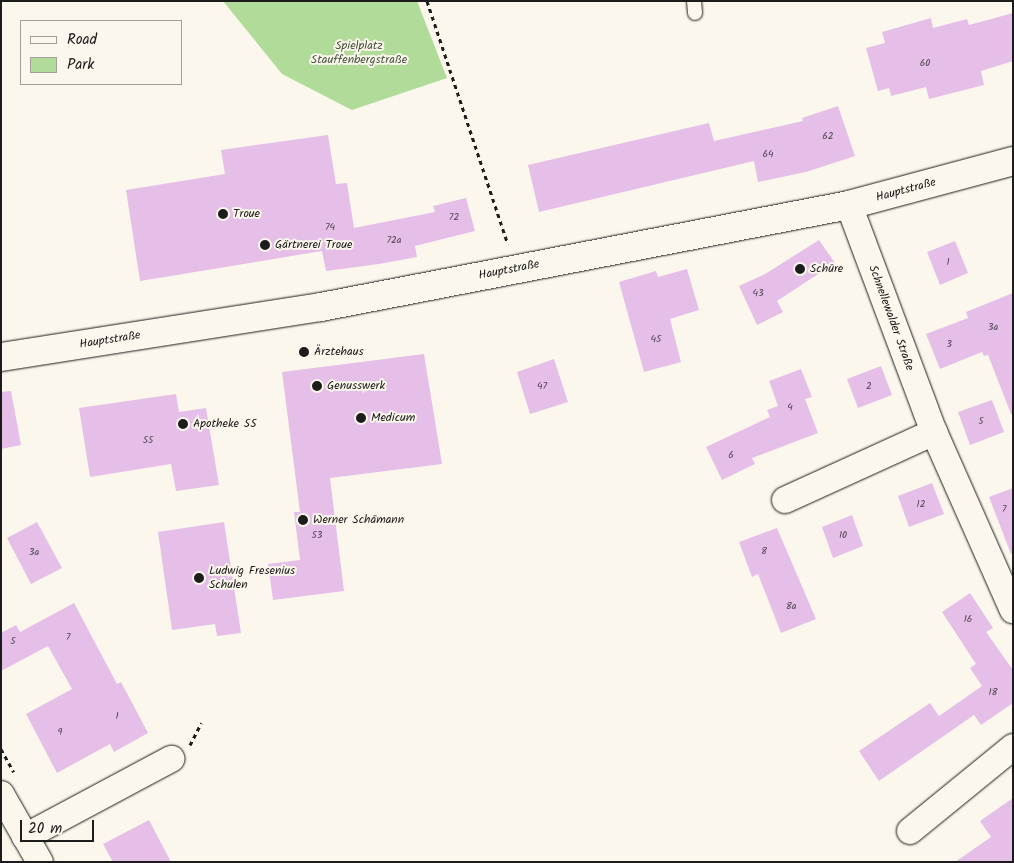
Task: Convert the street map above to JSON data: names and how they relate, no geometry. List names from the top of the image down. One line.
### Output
{"streets":{"main road":["Hauptstraße"],"street":["Schnellewalder Straße"]},"crossings":[["Hauptstraße","Schnellewalder Straße"]],"parks":["Spielplatz Stauffenbergstraße"],"places":["Troue","Gärtnerei Troue","Schüre","Ärztehaus","Genusswerk","Medicum","Apotheke 55","Werner Schämann","Ludwig Fresenius Schulen"],"house_numbers":["60","62","64","72","74","72a","1","43","3a","45","3","47","2","4","5","55","6","12","7","53","10","8","3a","8a","16","7","5","18","1","9"],"legend":["Road","Park"],"scale_bar":"20 m"}
